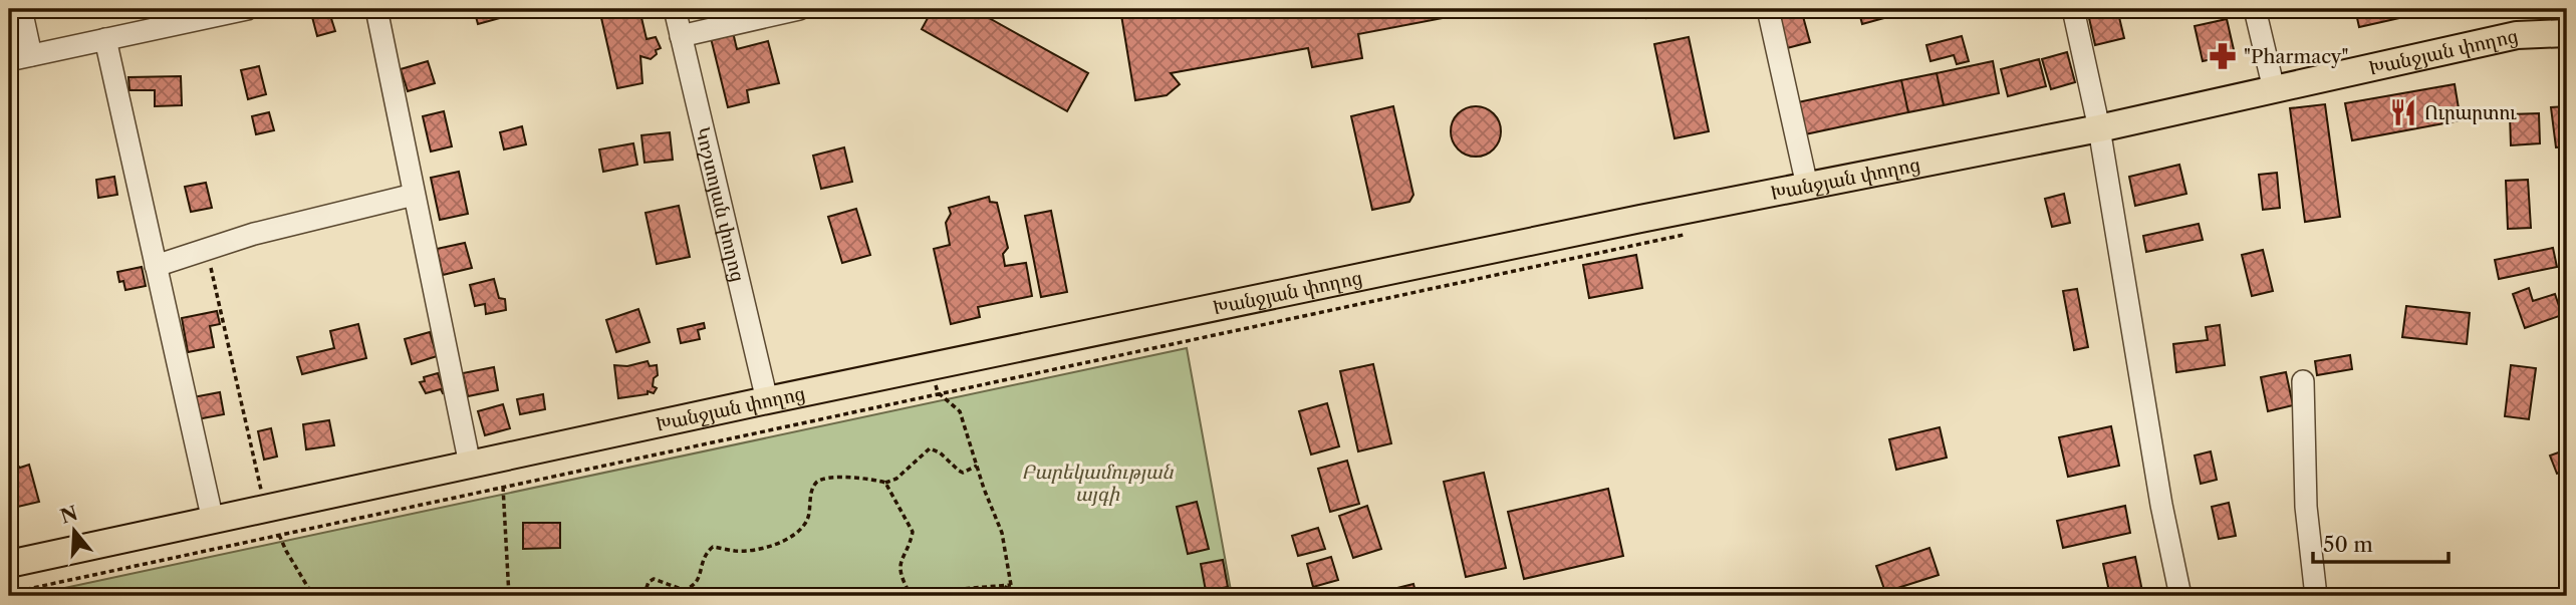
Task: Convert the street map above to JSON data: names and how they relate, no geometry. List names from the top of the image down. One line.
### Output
{"streets":{"main road":["Խանջյան փողոց"],"street":["Կոշտոյան փողոց"]},"crossings":[["Խանջյան փողոց","Կոշտոյան փողոց"]],"parks":["Բարեկամության այգի"],"places":{"pharmacy":["\"Pharmacy\""],"restaurant":["Ուրարտու"]},"scale_bar":"50 m","north":"top"}
